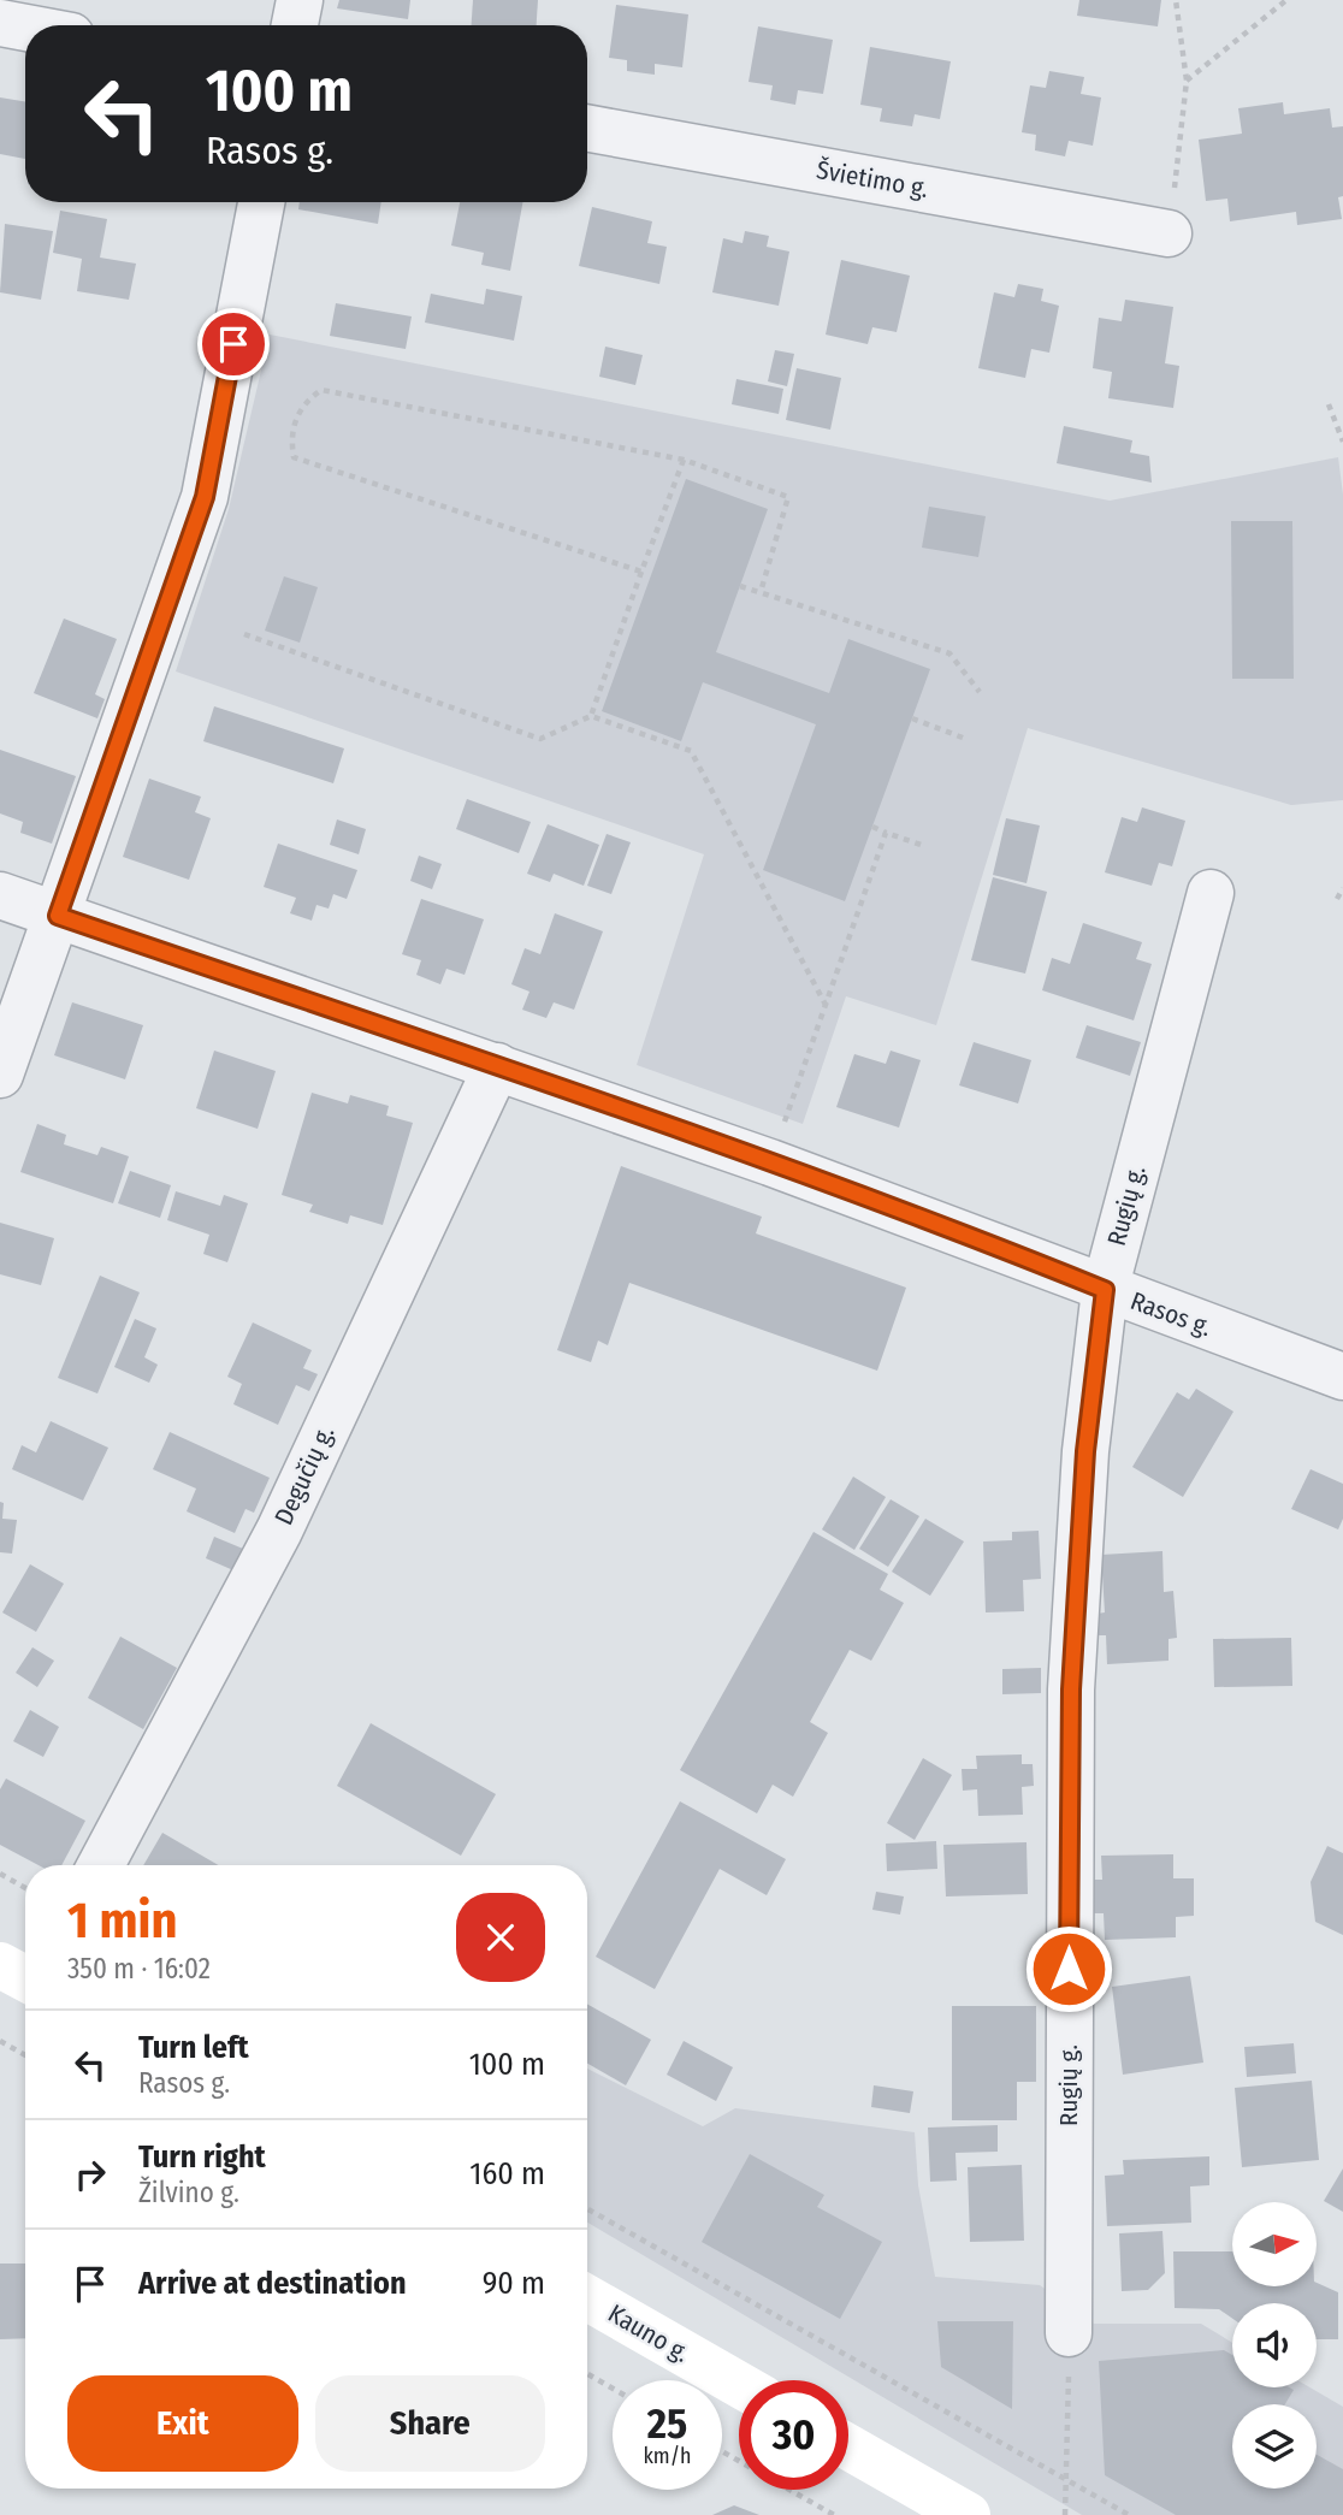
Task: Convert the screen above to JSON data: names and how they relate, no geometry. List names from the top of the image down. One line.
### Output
{"streets":{"main road":["Kauno g."],"street":["Švietimo g.","Rugių g.","Rasos g.","Degučių g."]},"crossings":[["Rugių g.","Rasos g."],["Rasos g.","Degučių g."]],"north":"right","page":{"turn":["100 m","Rasos g."],"heading":["1 min","350 m · 16:02"],"list":[{"name":"Turn left","note":"Rasos g.","value":"100 m"},{"name":"Turn right","note":"Žilvino g.","value":"160 m"},{"name":"Arrive at destination","value":"90 m"}],"buttons":["Exit","Share"],"speed":"25 km/h","limit":"30"}}
